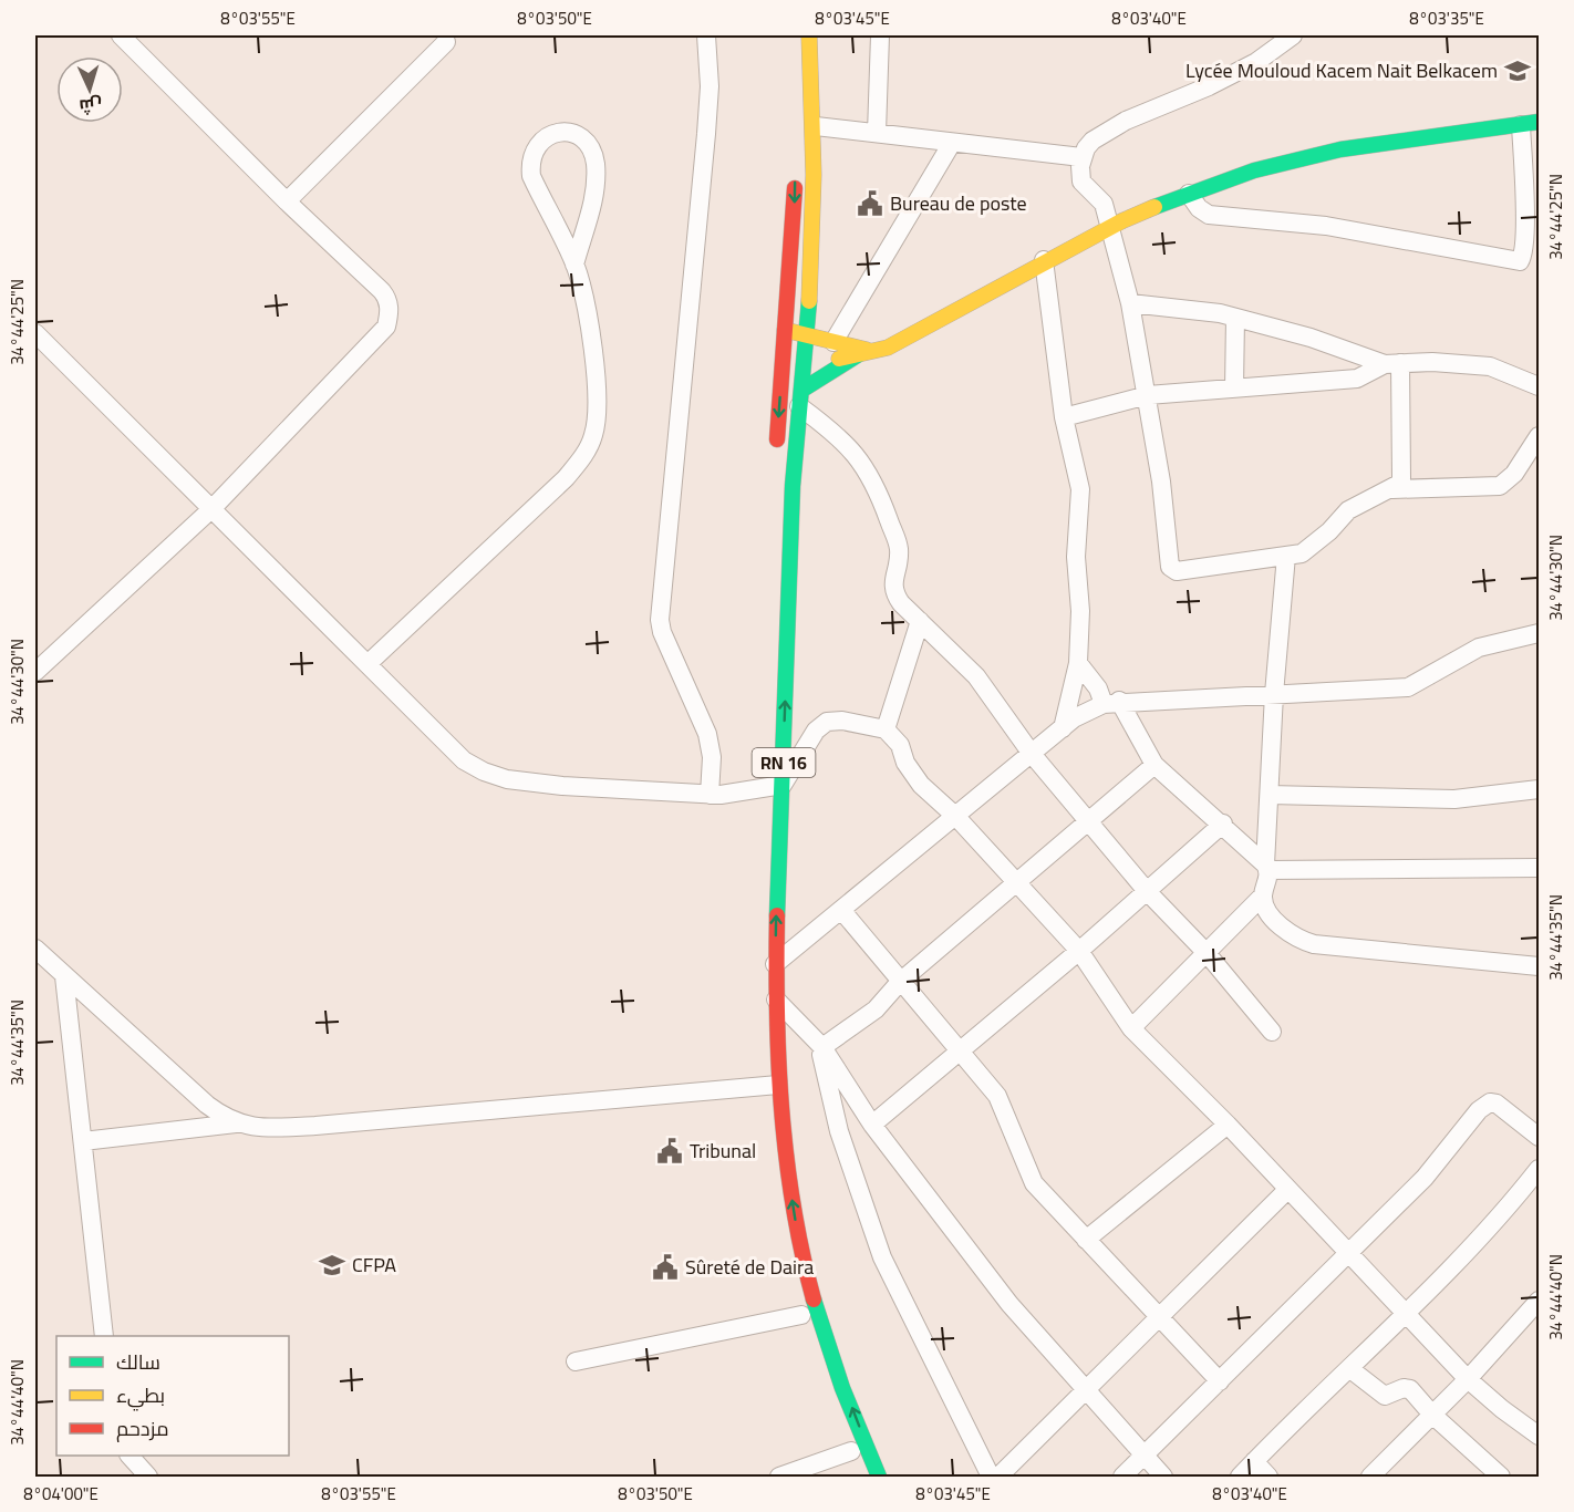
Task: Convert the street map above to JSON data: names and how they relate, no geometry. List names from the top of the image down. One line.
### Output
{"streets":{"main road":["RN 16"]},"places":{"school or university":["Lycée Mouloud Kacem Nait Belkacem","CFPA"],"public building":["Bureau de poste","Tribunal","Sûreté de Daira"]},"legend":["سالك","بطيء","مزدحم"],"north":"bottom","coordinates":["8°03'55\"E","8°03'50\"E","8°03'45\"E","8°03'40\"E","8°03'35\"E","34°44'25\"N","34°44'30\"N","34°44'35\"N","34°44'40\"N","8°04'00\"E"]}
